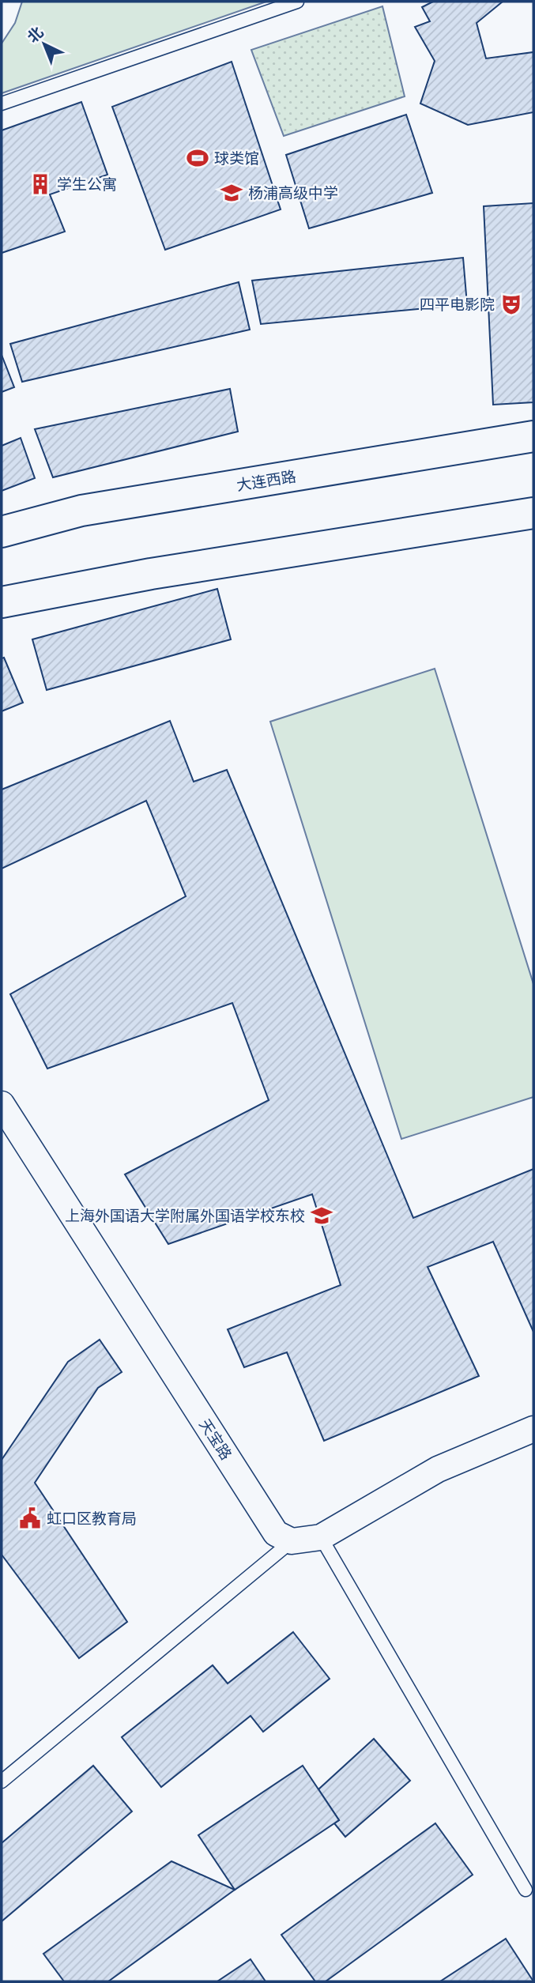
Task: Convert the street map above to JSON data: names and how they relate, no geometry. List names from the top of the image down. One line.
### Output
{"streets":{"main road":["大连西路"],"street":["天宝路"]},"places":{"sports":["球类馆"],"building":["学生公寓"],"school or university":["杨浦高级中学","上海外国语大学附属外国语学校东校"],"theatre":["四平电影院"],"public building":["虹口区教育局"]},"north":"top left"}
